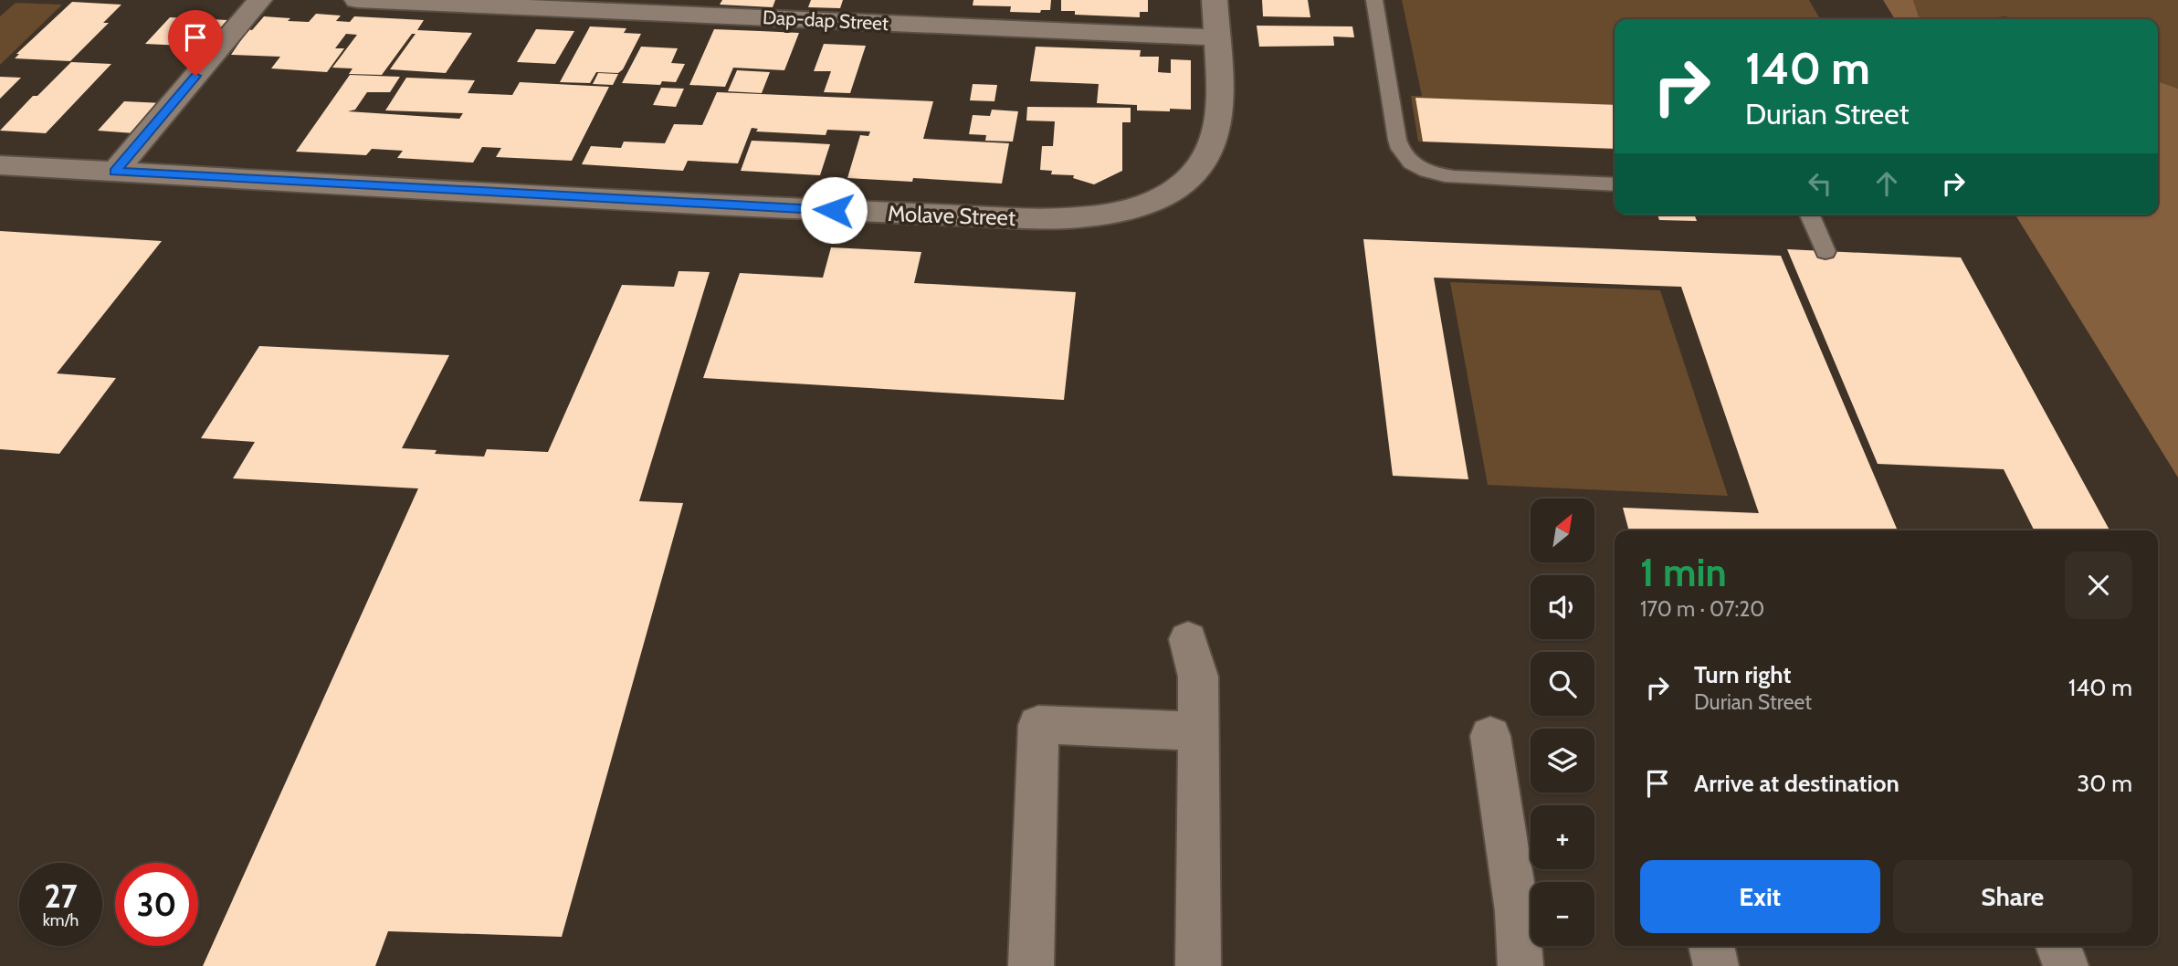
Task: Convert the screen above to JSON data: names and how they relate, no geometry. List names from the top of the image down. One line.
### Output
{"streets":{"street":["Dap-dap Street","Molave Street"]},"crossings":[["Dap-dap Street","Molave Street"]],"north":"top right","page":{"turn":["140 m","Durian Street"],"map_buttons":["+","−"],"heading":["1 min","170 m · 07:20"],"list":[{"name":"Turn right","note":"Durian Street","value":"140 m"},{"name":"Arrive at destination","value":"30 m"}],"buttons":["Exit","Share"],"speed":"27 km/h","limit":"30"}}
